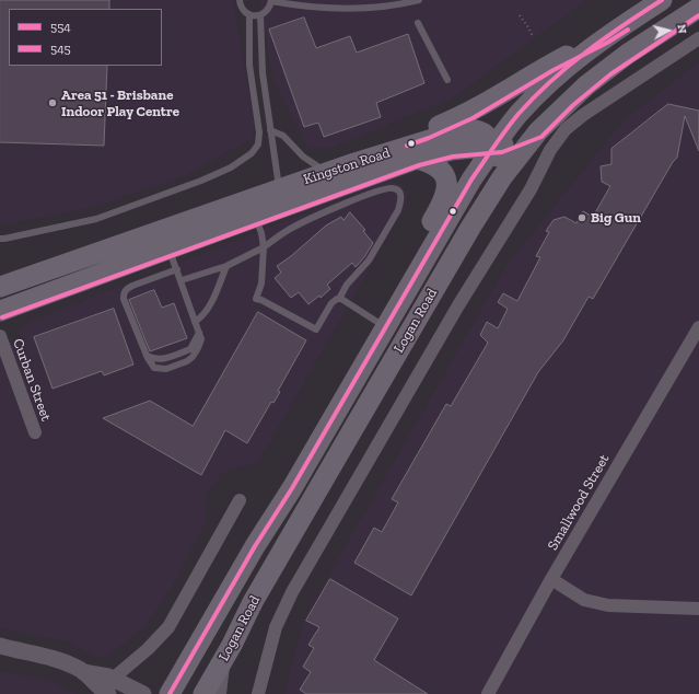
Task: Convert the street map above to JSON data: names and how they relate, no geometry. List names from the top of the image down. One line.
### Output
{"streets":{"main road":["Kingston Road","Logan Road"],"street":["Curban Street","Smallwood Street"]},"crossings":[["Kingston Road","Logan Road"]],"places":["Area 51 - Brisbane Indoor Play Centre","Big Gun"],"lines":["transit line 554","transit line 545"],"legend":["554","545"],"north":"right"}
